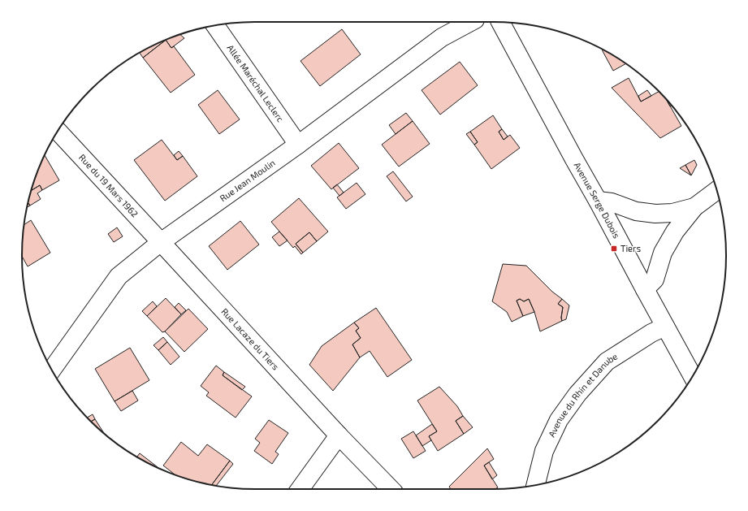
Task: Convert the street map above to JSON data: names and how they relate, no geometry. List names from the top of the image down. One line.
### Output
{"streets":{"street":["Allée Maréchal Leclerc","Rue Jean Moulin","Rue du 19 Mars 1962","Avenue Serge Dubois","Rue Lacaze du Tiers","Avenue du Rhin et Danube"]},"crossings":[["Allée Maréchal Leclerc","Rue Jean Moulin"],["Rue Jean Moulin","Rue du 19 Mars 1962"],["Rue Jean Moulin","Rue Lacaze du Tiers"],["Rue du 19 Mars 1962","Rue Lacaze du Tiers"],["Avenue Serge Dubois","Avenue du Rhin et Danube"]],"places":{"transit":["Tiers"]}}
